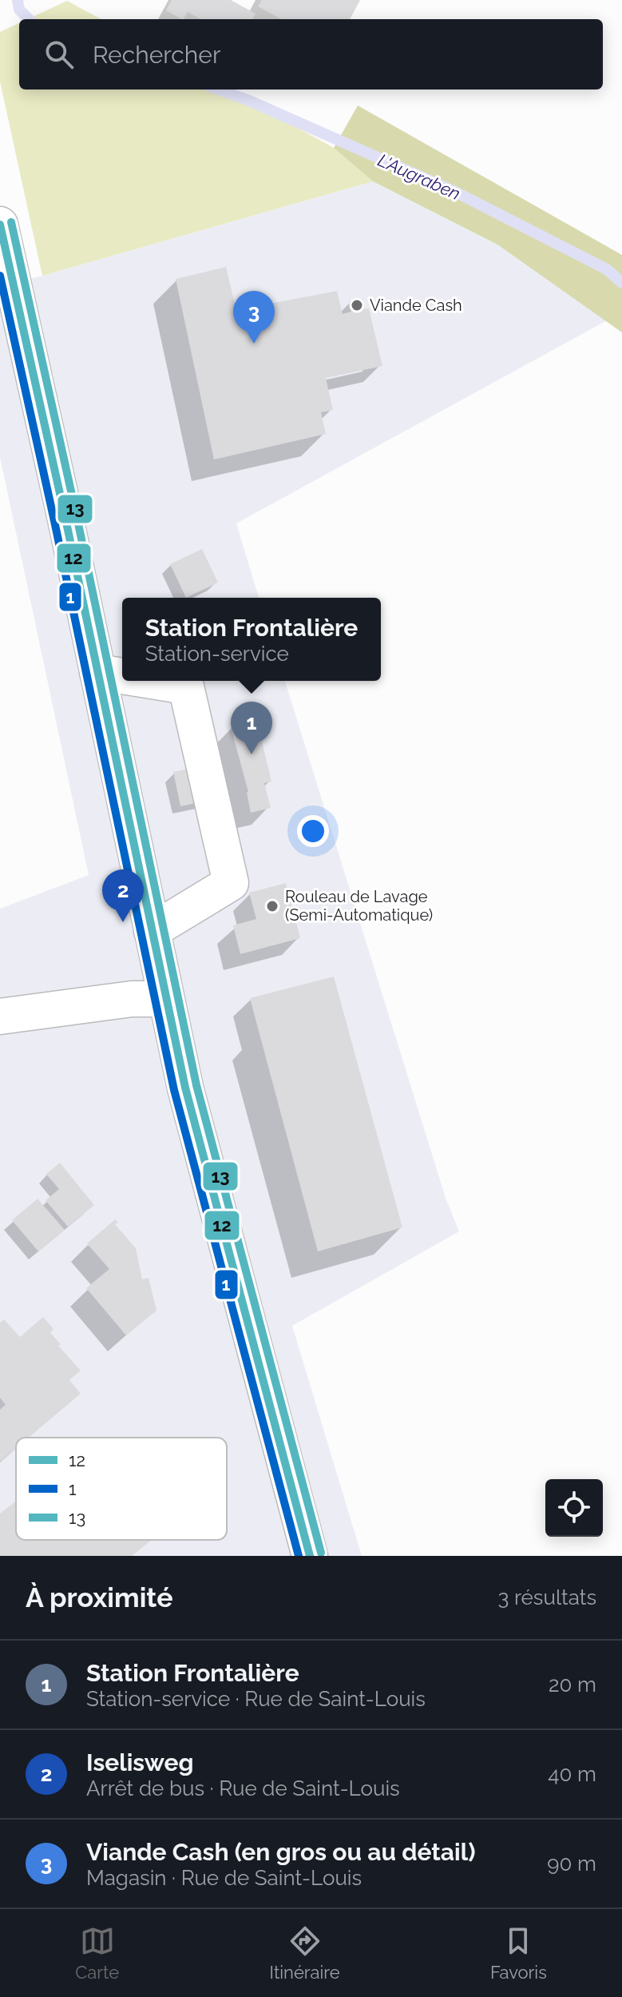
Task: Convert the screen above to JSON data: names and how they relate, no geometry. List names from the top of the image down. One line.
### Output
{"water":["L'Augraben"],"places":["Viande Cash","Rouleau de Lavage (Semi-Automatique)"],"lines":["transit line 13","transit line 12","transit line 1"],"legend":["12","1","13"],"page":{"search":"Rechercher","pins":["3","1","2"],"popup":["Station Frontalière","Station-service"],"heading":["À proximité","3 résultats"],"list":[{"mark":"1","name":"Station Frontalière","note":"Station-service · Rue de Saint-Louis","value":"20 m"},{"mark":"2","name":"Iselisweg","note":"Arrêt de bus · Rue de Saint-Louis","value":"40 m"},{"mark":"3","name":"Viande Cash (en gros ou au détail)","note":"Magasin · Rue de Saint-Louis","value":"90 m"}],"nav":["Carte","Itinéraire","Favoris"]}}
